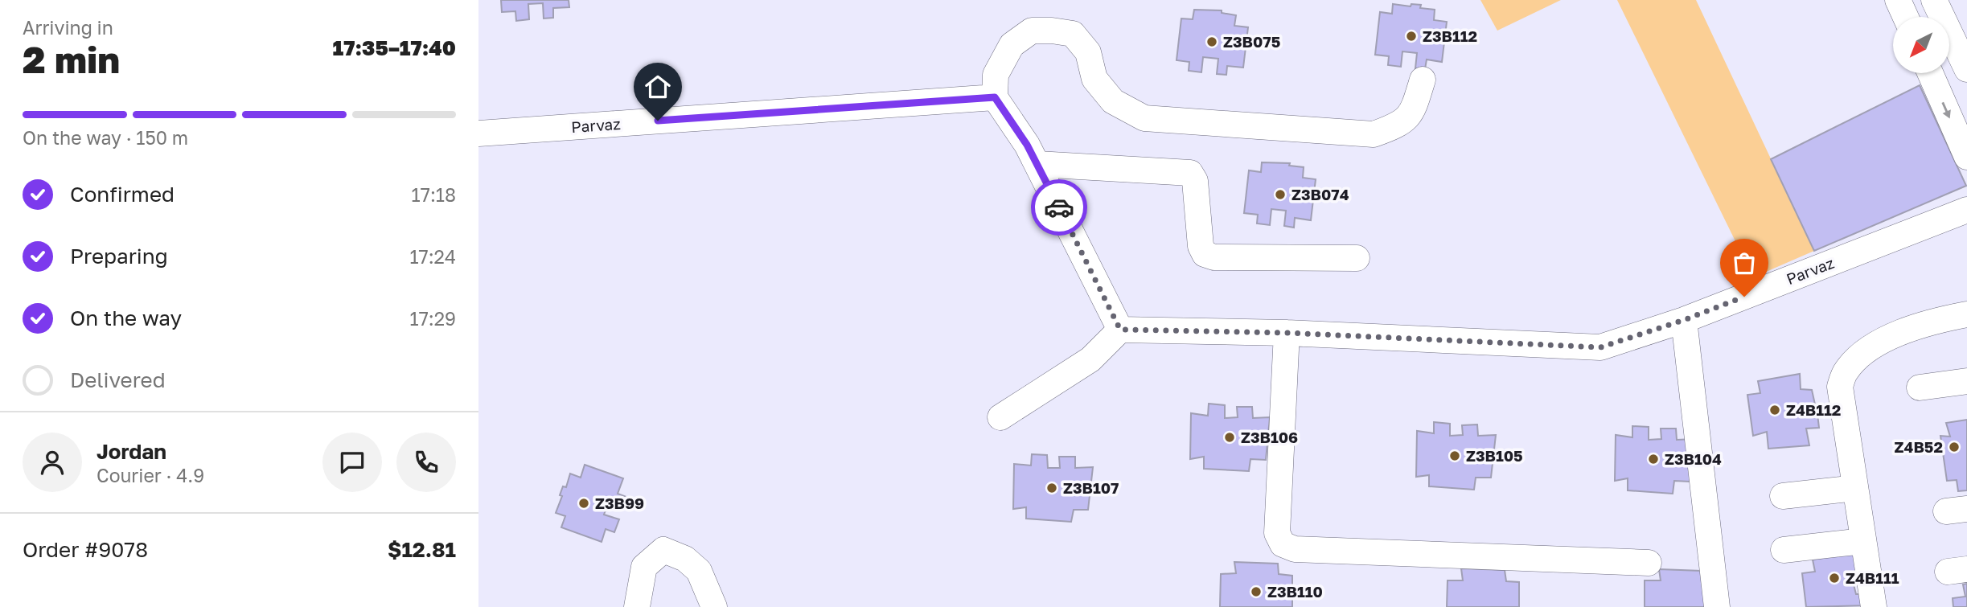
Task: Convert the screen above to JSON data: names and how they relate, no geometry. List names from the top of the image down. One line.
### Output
{"streets":{"street":["Parvaz"]},"places":["Z3B112","Z3B075","Z3B074","Z4B112","Z3B106","Z4B52","Z3B105","Z3B104","Z3B107","Z3B99","Z4B111","Z3B110"],"north":"bottom left","page":{"heading":["2 min","Arriving in","17:35–17:40"],"panel":["Jordan","Courier · 4.9","Order #9078","$12.81"],"bar":"On the way · 150 m","list":[["Confirmed","17:18"],["Preparing","17:24"],["On the way","17:29"],"Delivered"]}}
